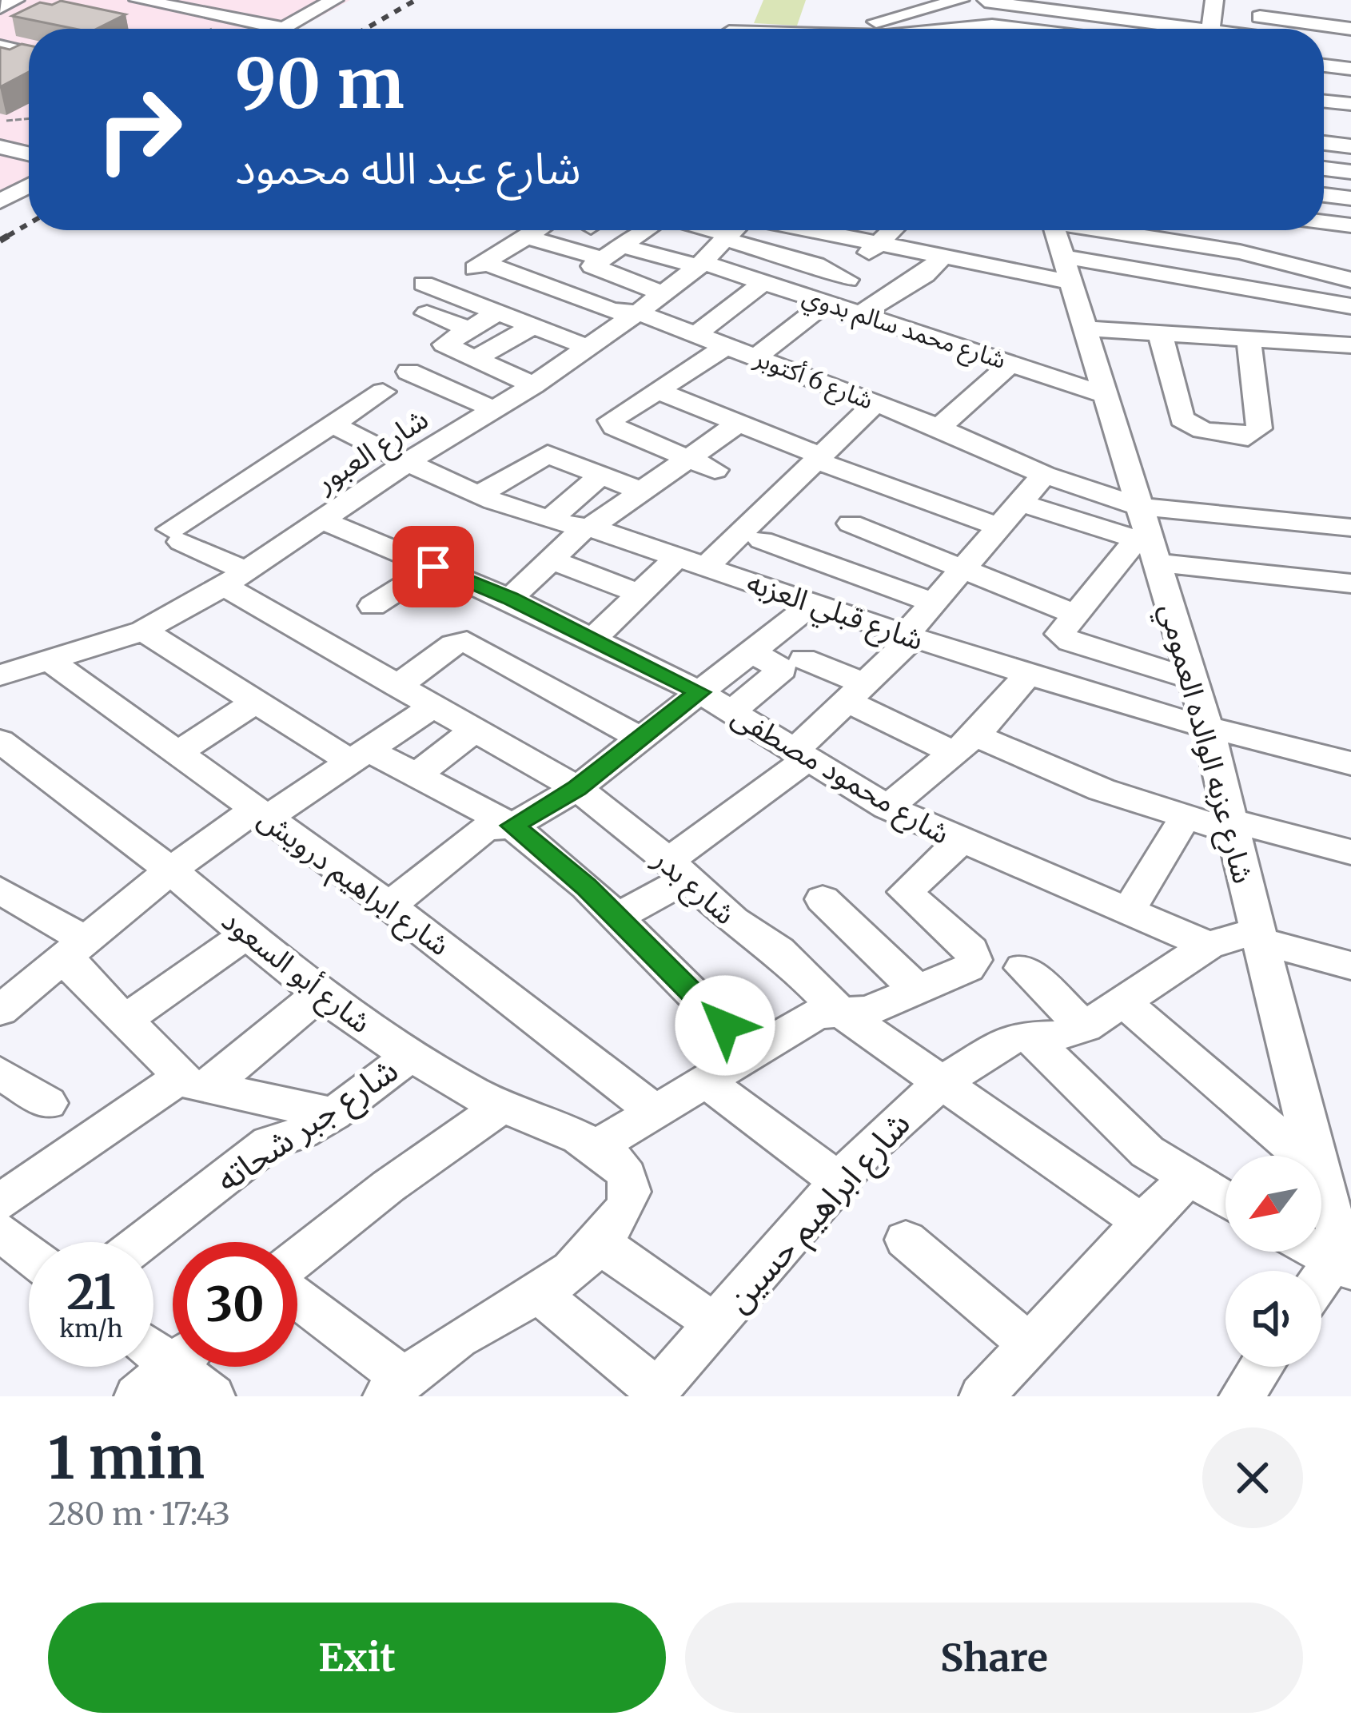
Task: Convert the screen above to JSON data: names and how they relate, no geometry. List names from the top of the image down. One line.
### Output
{"streets":{"street":["شارع محمد سالم بدوي","شارع 6 أكتوبر","شارع العبور","شارع قبلي العزبه","شارع عزبه الوالده العمومي","شارع محمود مصطفى","شارع ابراهيم درويش","شارع بدر","شارع أبو السعود","شارع جبر شحاته","شارع ابراهيم حسين"]},"crossings":[["شارع محمد سالم بدوي","شارع 6 أكتوبر"],["شارع محمد سالم بدوي","شارع العبور"],["شارع محمد سالم بدوي","شارع عزبه الوالده العمومي"],["شارع 6 أكتوبر","شارع العبور"],["شارع 6 أكتوبر","شارع عزبه الوالده العمومي"],["شارع العبور","شارع قبلي العزبه"],["شارع العبور","شارع محمود مصطفى"],["شارع العبور","شارع ابراهيم درويش"],["شارع العبور","شارع بدر"],["شارع قبلي العزبه","شارع عزبه الوالده العمومي"],["شارع قبلي العزبه","شارع بدر"],["شارع عزبه الوالده العمومي","شارع ابراهيم حسين"],["شارع محمود مصطفى","شارع ابراهيم حسين"],["شارع بدر","شارع ابراهيم حسين"],["شارع أبو السعود","شارع جبر شحاته"]],"north":"bottom left","page":{"turn":["90 m","شارع عبد الله محمود"],"speed":"21 km/h","limit":"30","heading":["1 min","280 m · 17:43"],"buttons":["Exit","Share"]}}
